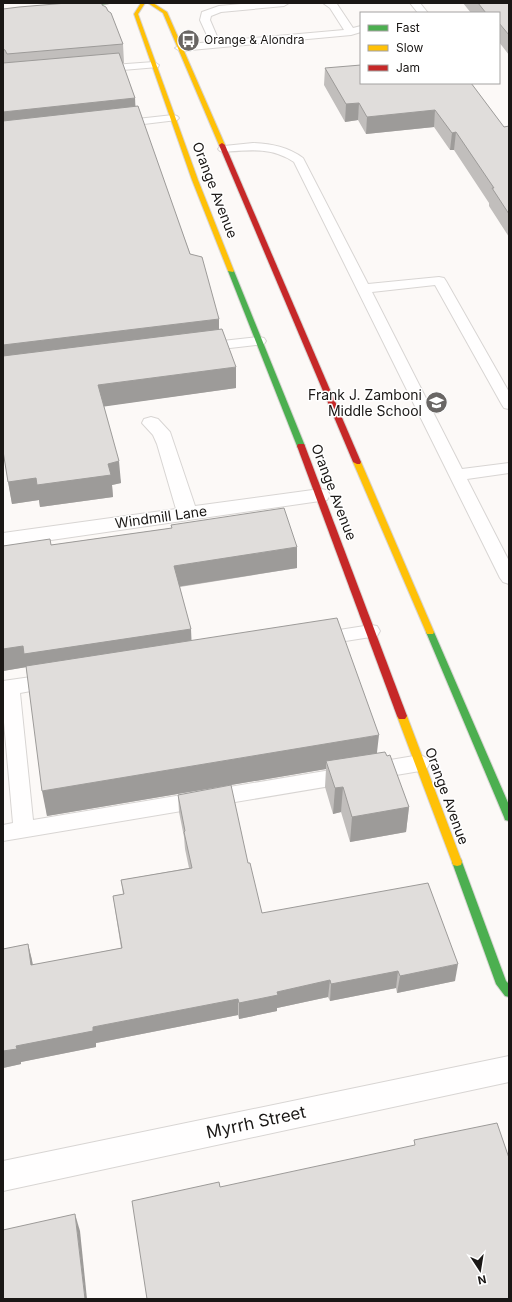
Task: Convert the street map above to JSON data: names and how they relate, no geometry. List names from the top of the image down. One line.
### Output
{"streets":{"street":["Orange Avenue","Windmill Lane","Myrrh Street"]},"crossings":[["Orange Avenue","Windmill Lane"]],"places":{"bus stop":["Orange & Alondra"],"school or university":["Frank J. Zamboni Middle School"]},"legend":["Fast","Slow","Jam"],"north":"bottom"}
